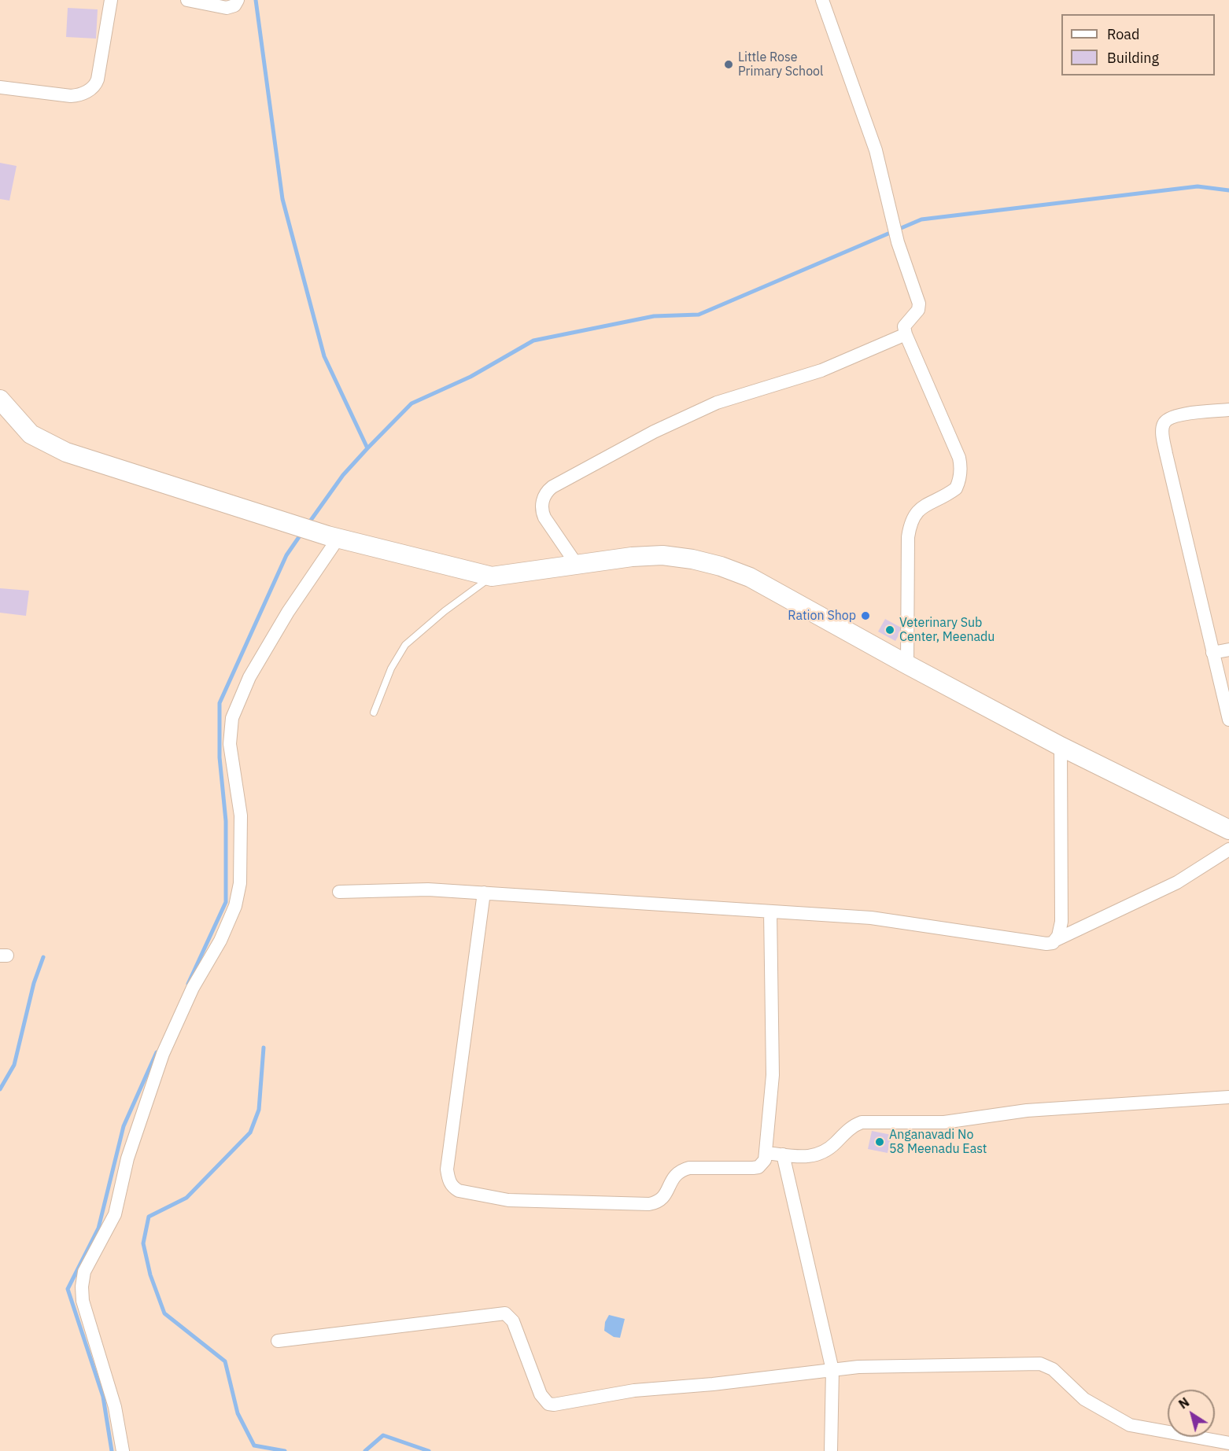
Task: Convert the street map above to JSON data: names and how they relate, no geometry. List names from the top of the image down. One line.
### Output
{"places":["Little Rose Primary School","Ration Shop","Veterinary Sub Center, Meenadu","Anganavadi No 58 Meenadu East"],"legend":["Road","Building"],"north":"top left"}
